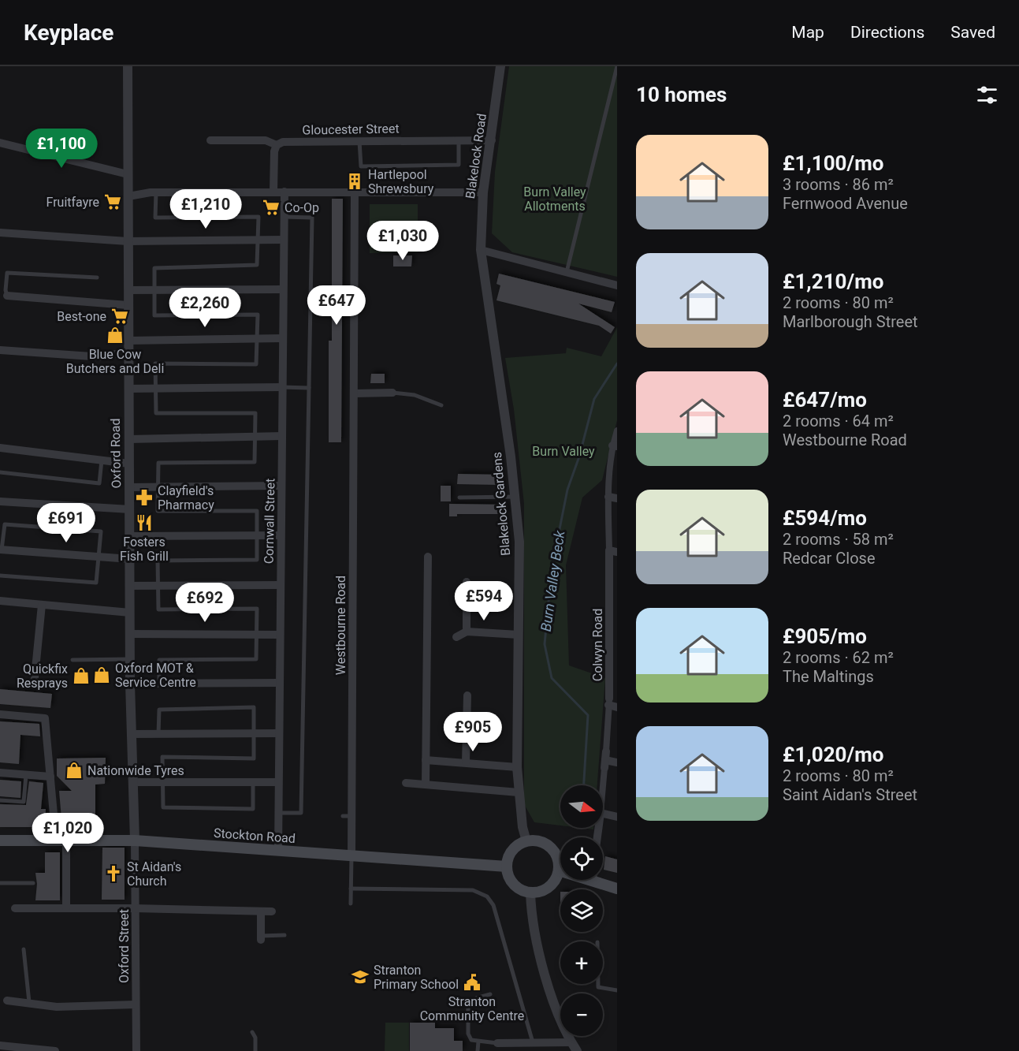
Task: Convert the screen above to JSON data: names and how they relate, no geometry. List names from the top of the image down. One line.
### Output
{"streets":{"main road":["Stockton Road"],"street":["Gloucester Street","Blakelock Road","Oxford Road","Blakelock Gardens","Cornwall Street","Westbourne Road","Colwyn Road","Oxford Street"]},"crossings":[["Gloucester Street","Blakelock Road"],["Blakelock Road","Blakelock Gardens"],["Oxford Road","Stockton Road"],["Oxford Road","Oxford Street"],["Blakelock Gardens","Stockton Road"],["Cornwall Street","Stockton Road"],["Westbourne Road","Stockton Road"],["Stockton Road","Oxford Street"]],"water":["Burn Valley Beck"],"parks":["Burn Valley Allotments","Burn Valley"],"places":{"building":["Hartlepool Shrewsbury"],"supermarket":["Fruitfayre","Co-Op","Best-one"],"shop":["Blue Cow Butchers and Deli","Oxford MOT & Service Centre","Quickfix Resprays","Nationwide Tyres"],"pharmacy":["Clayfield's Pharmacy"],"restaurant":["Fosters Fish Grill"],"church":["St Aidan's Church"],"school or university":["Stranton Primary School"],"public building":["Stranton Community Centre"]},"north":"right","page":{"header":"Keyplace","nav":["Map","Directions","Saved"],"heading":"10 homes","list":[{"name":"£1,100/mo","note":"3 rooms · 86 m² · Fernwood Avenue"},{"name":"£1,210/mo","note":"2 rooms · 80 m² · Marlborough Street"},{"name":"£647/mo","note":"2 rooms · 64 m² · Westbourne Road"},{"name":"£594/mo","note":"2 rooms · 58 m² · Redcar Close"},{"name":"£905/mo","note":"2 rooms · 62 m² · The Maltings"},{"name":"£1,020/mo","note":"2 rooms · 80 m² · Saint Aidan's Street"}],"price":["£1,100","£1,210","£1,030","£647","£2,260","£691","£594","£692","£905","£1,020"],"map_buttons":["+","−"]}}
